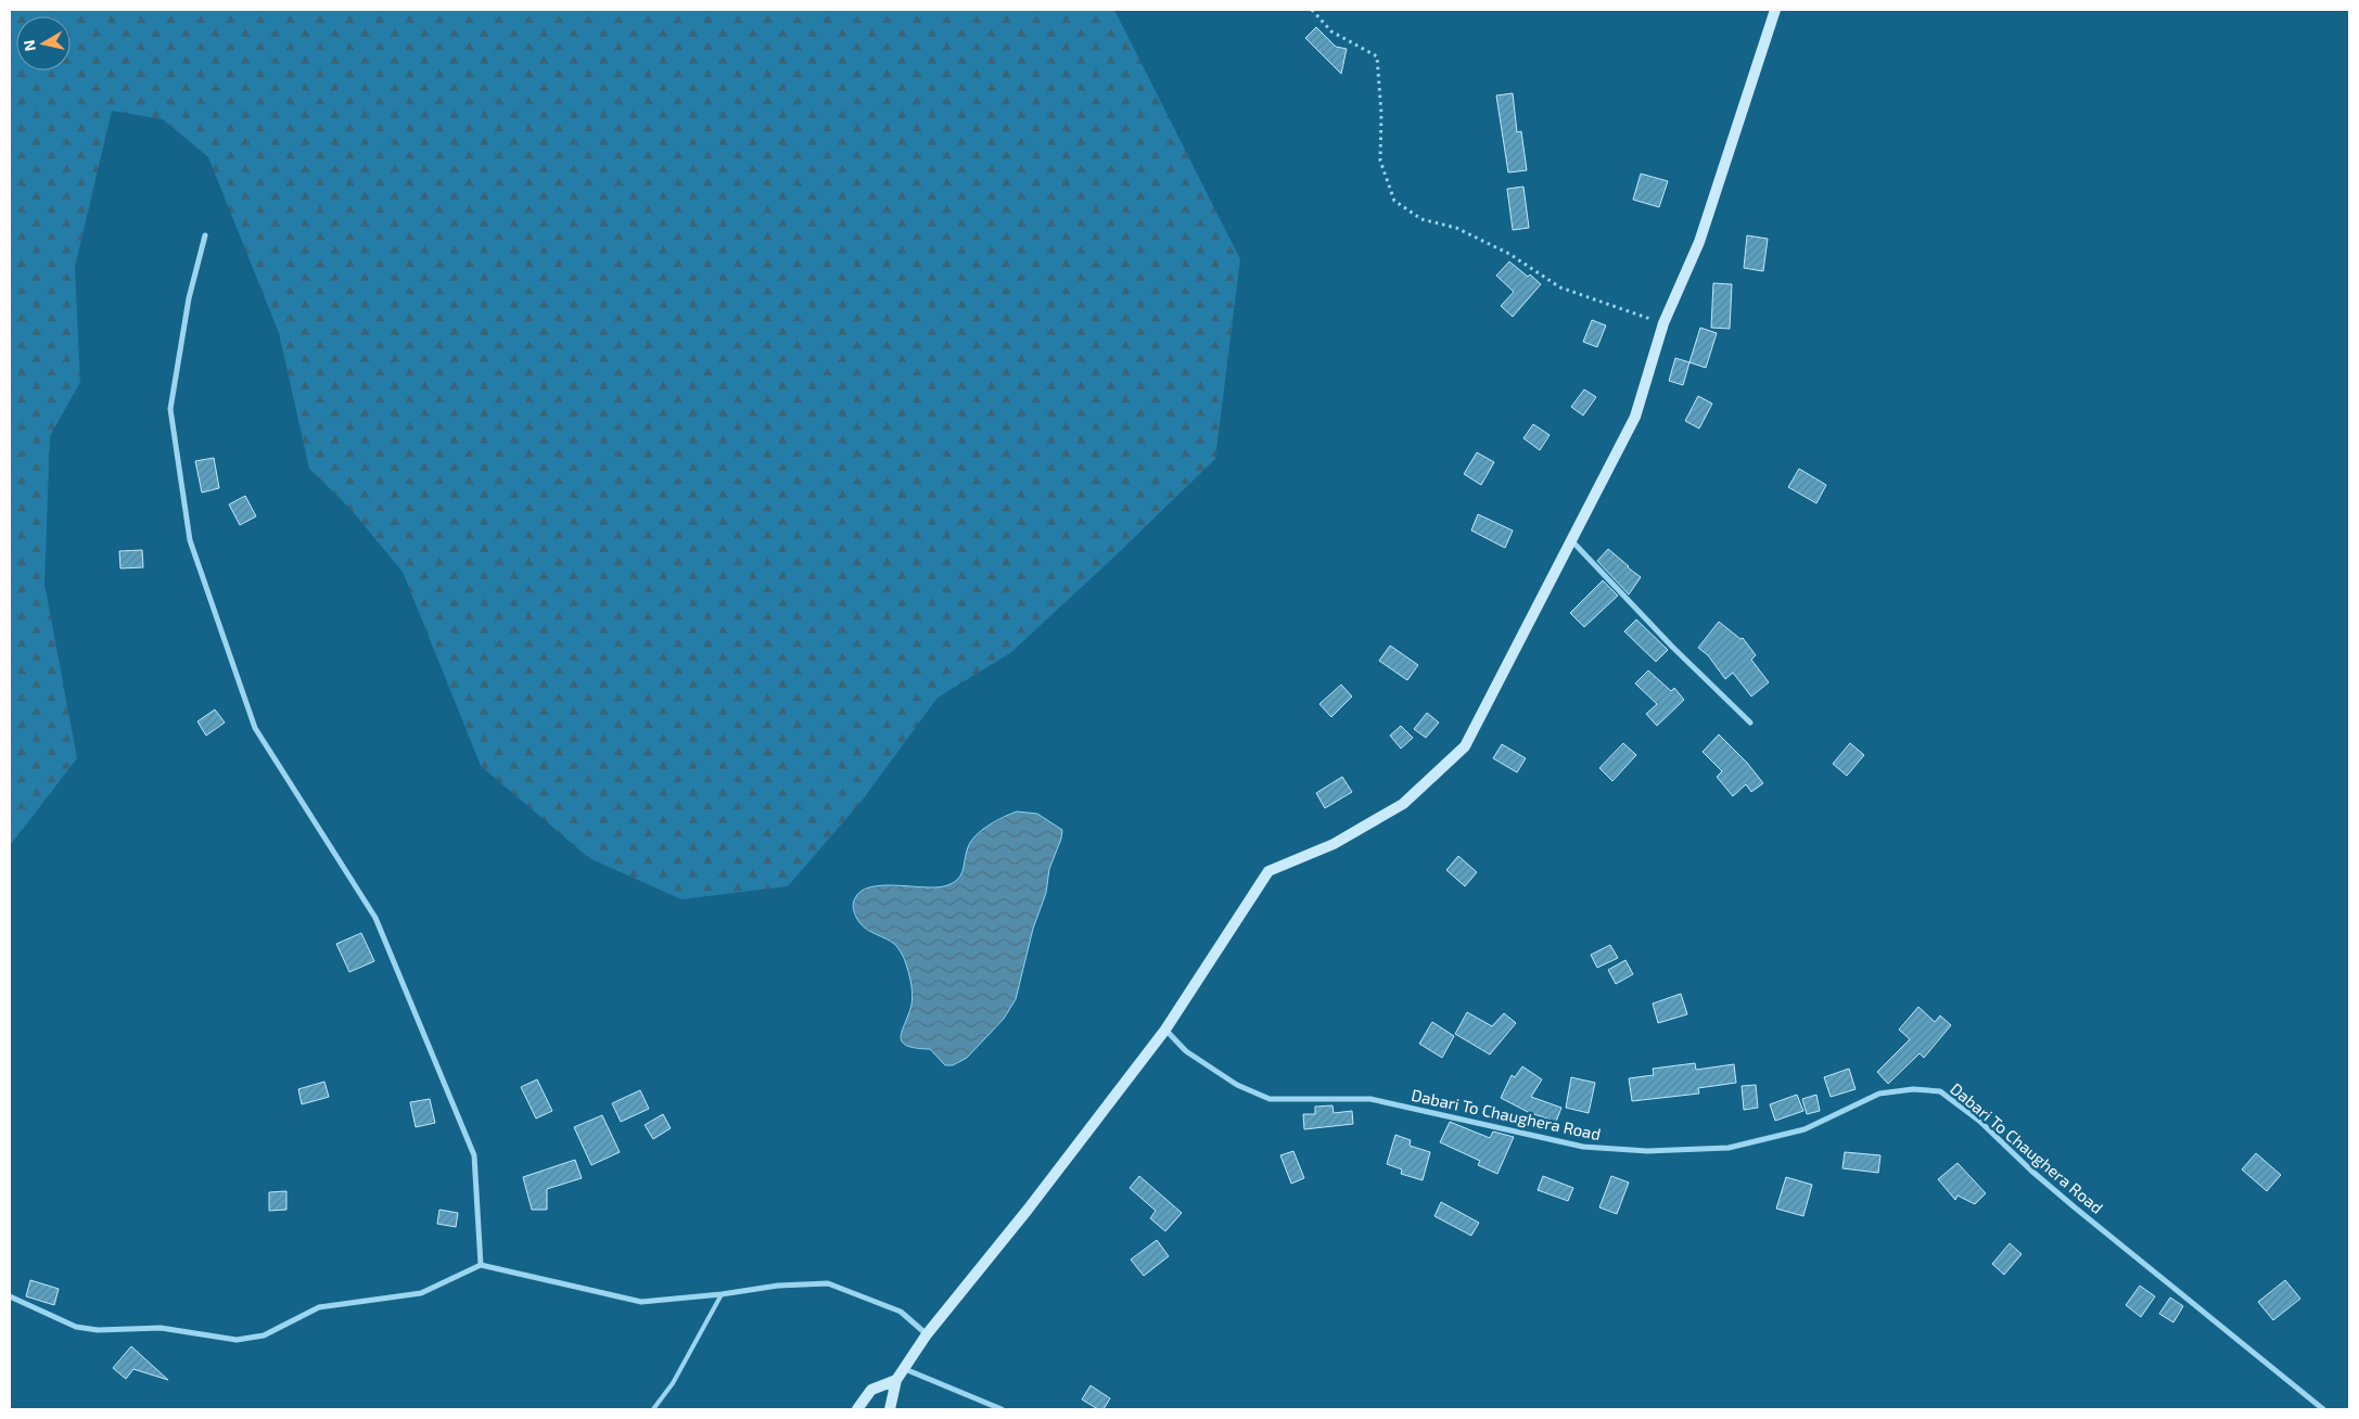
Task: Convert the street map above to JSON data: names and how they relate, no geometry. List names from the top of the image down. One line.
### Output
{"streets":{"street":["Dabari To Chaughera Road"]},"north":"left"}
